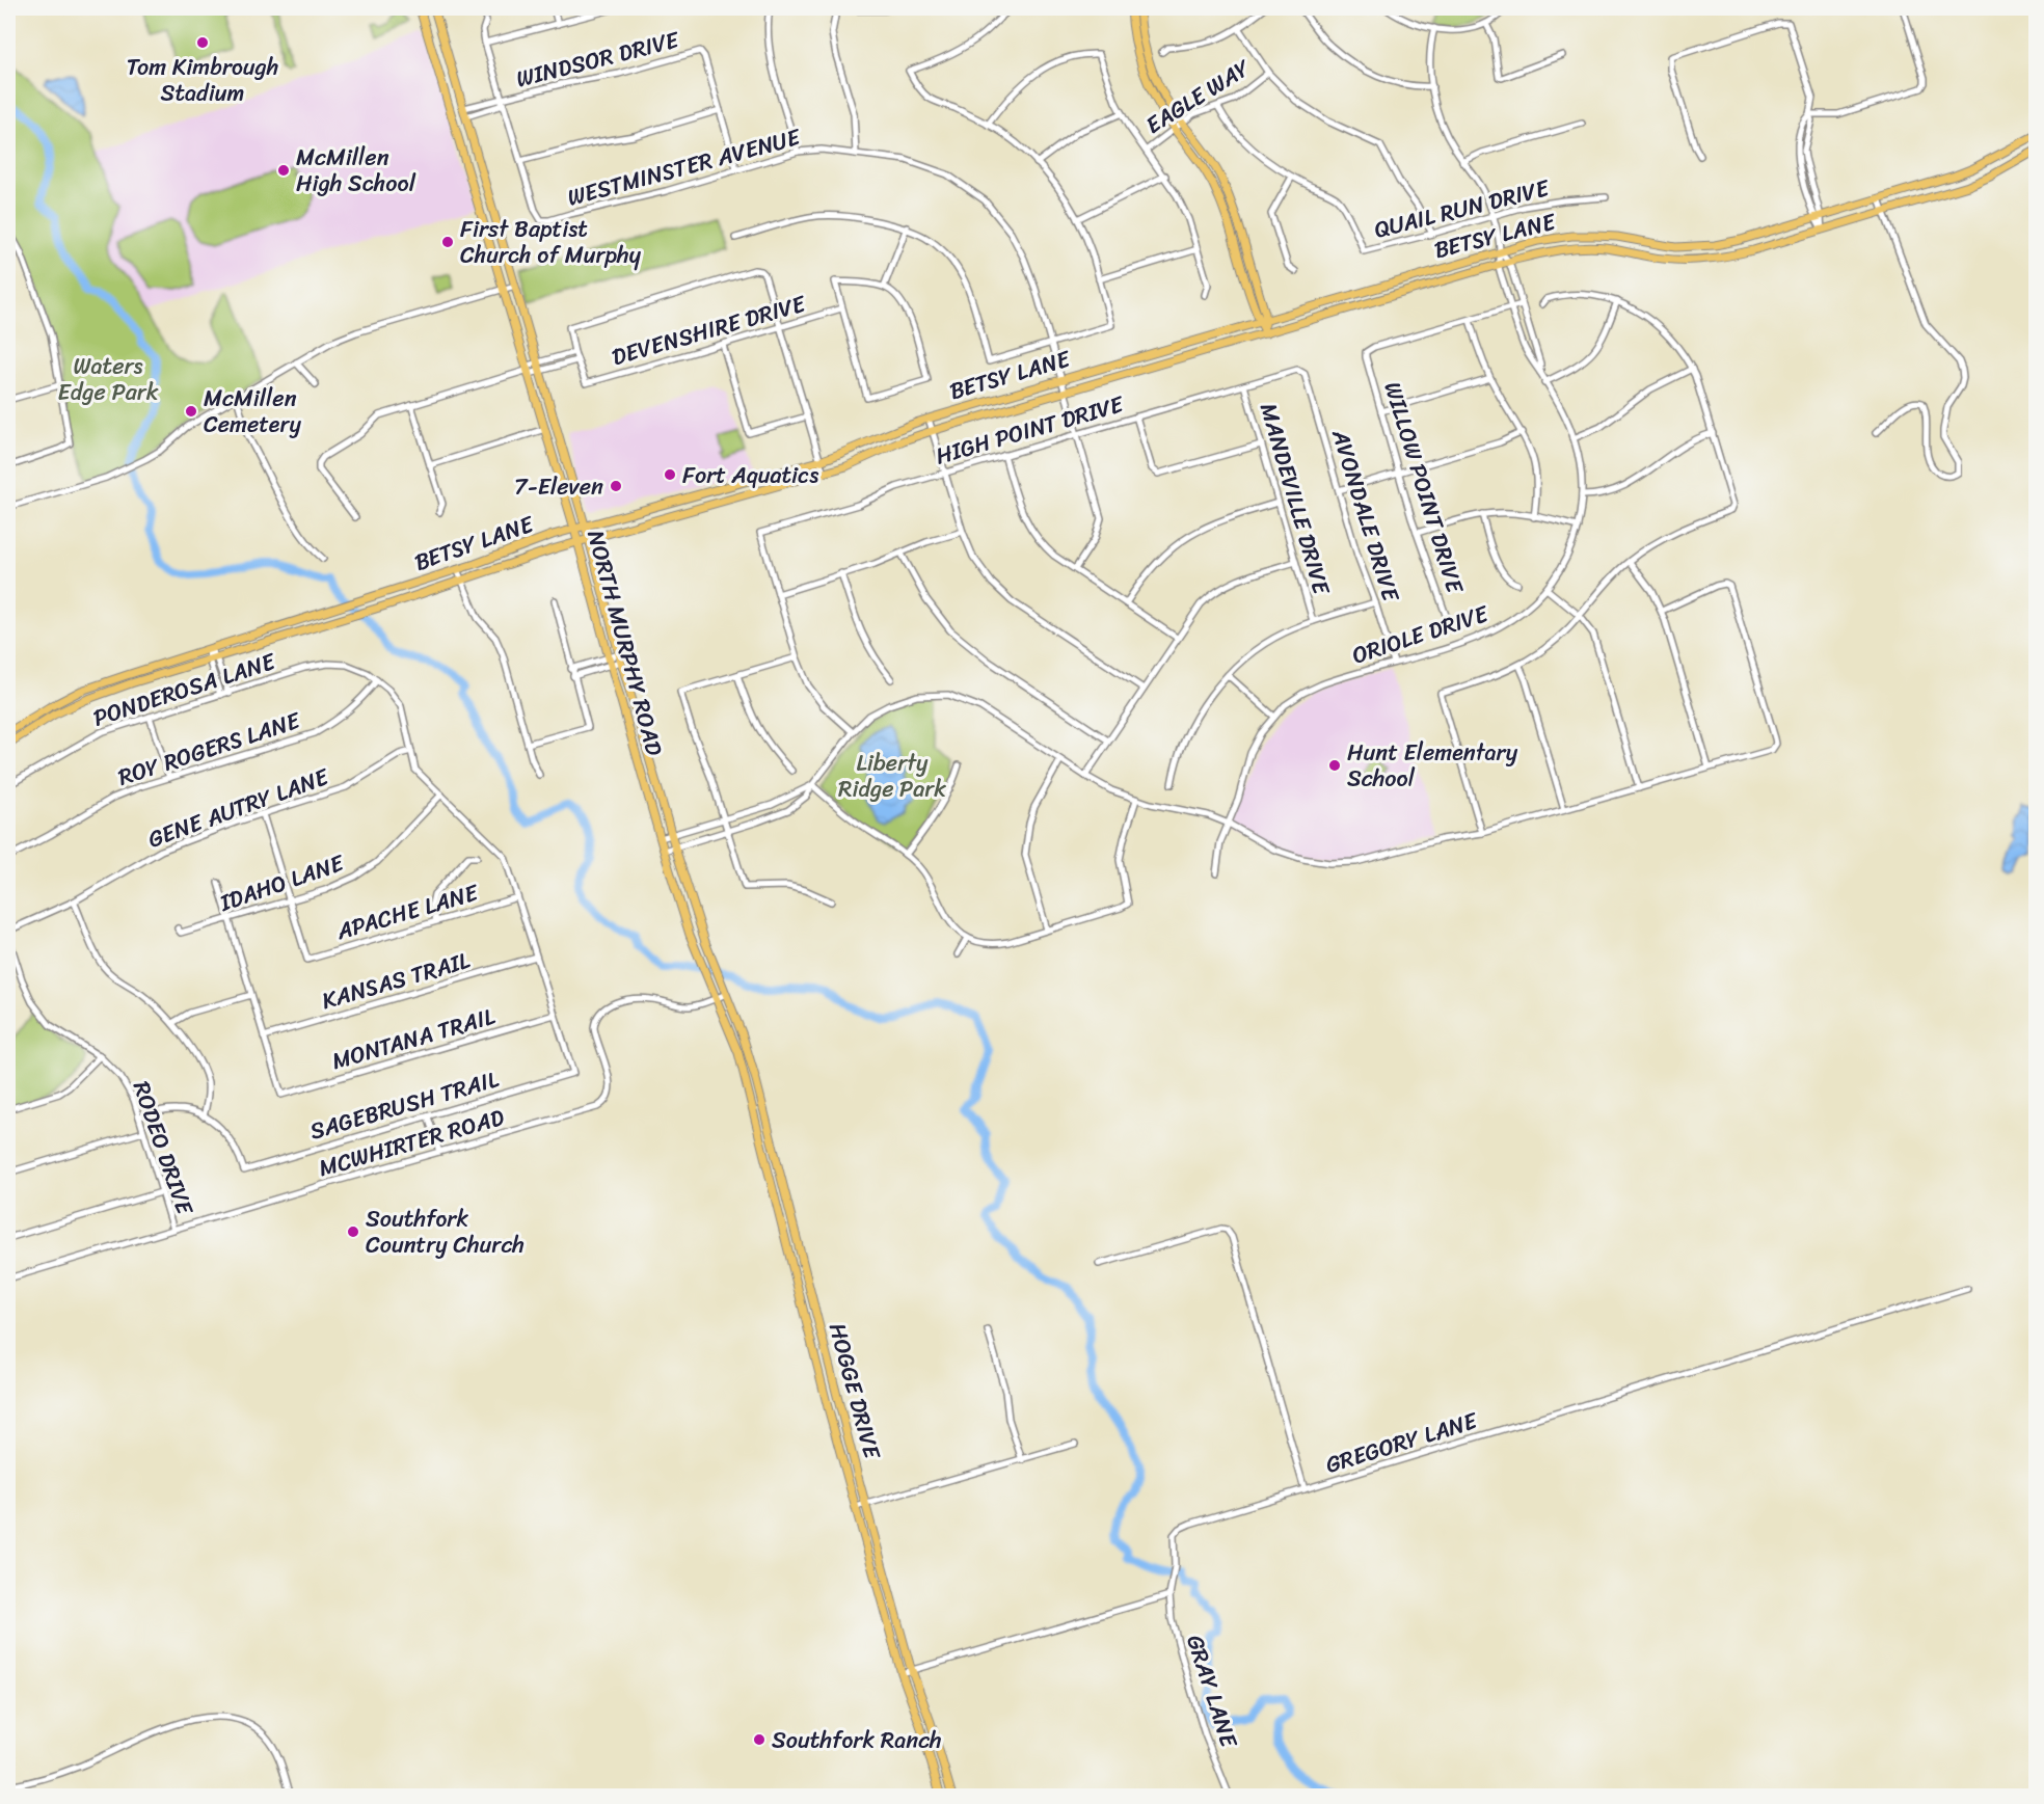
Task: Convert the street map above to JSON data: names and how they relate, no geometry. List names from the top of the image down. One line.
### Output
{"streets":{"main road":["BETSY LANE","NORTH MURPHY ROAD","HOGGE DRIVE"],"street":["WINDSOR DRIVE","EAGLE WAY","WESTMINSTER AVENUE","QUAIL RUN DRIVE","DEVENSHIRE DRIVE","HIGH POINT DRIVE","WILLOW POINT DRIVE","MANDEVILLE DRIVE","AVONDALE DRIVE","ORIOLE DRIVE","PONDEROSA LANE","ROY ROGERS LANE","GENE AUTRY LANE","IDAHO LANE","APACHE LANE","KANSAS TRAIL","MONTANA TRAIL","SAGEBRUSH TRAIL","MCWHIRTER ROAD","RODEO DRIVE","GREGORY LANE","GRAY LANE"]},"crossings":[["WINDSOR DRIVE","NORTH MURPHY ROAD"],["WESTMINSTER AVENUE","BETSY LANE"],["WESTMINSTER AVENUE","HIGH POINT DRIVE"],["QUAIL RUN DRIVE","ORIOLE DRIVE"],["BETSY LANE","ORIOLE DRIVE"],["BETSY LANE","NORTH MURPHY ROAD"],["HIGH POINT DRIVE","MANDEVILLE DRIVE"],["HIGH POINT DRIVE","AVONDALE DRIVE"],["AVONDALE DRIVE","ORIOLE DRIVE"],["NORTH MURPHY ROAD","MCWHIRTER ROAD"],["NORTH MURPHY ROAD","HOGGE DRIVE"],["PONDEROSA LANE","ROY ROGERS LANE"],["PONDEROSA LANE","GENE AUTRY LANE"],["PONDEROSA LANE","IDAHO LANE"],["PONDEROSA LANE","APACHE LANE"],["PONDEROSA LANE","KANSAS TRAIL"],["PONDEROSA LANE","MONTANA TRAIL"],["PONDEROSA LANE","SAGEBRUSH TRAIL"],["IDAHO LANE","APACHE LANE"],["KANSAS TRAIL","MONTANA TRAIL"],["MCWHIRTER ROAD","RODEO DRIVE"],["MCWHIRTER ROAD","HOGGE DRIVE"],["GREGORY LANE","GRAY LANE"]],"parks":["Waters Edge Park","Liberty Ridge Park"],"places":["Tom Kimbrough Stadium","McMillen High School","First Baptist Church of Murphy","McMillen Cemetery","Fort Aquatics","7-Eleven","Hunt Elementary School","Southfork Country Church","Southfork Ranch"]}
